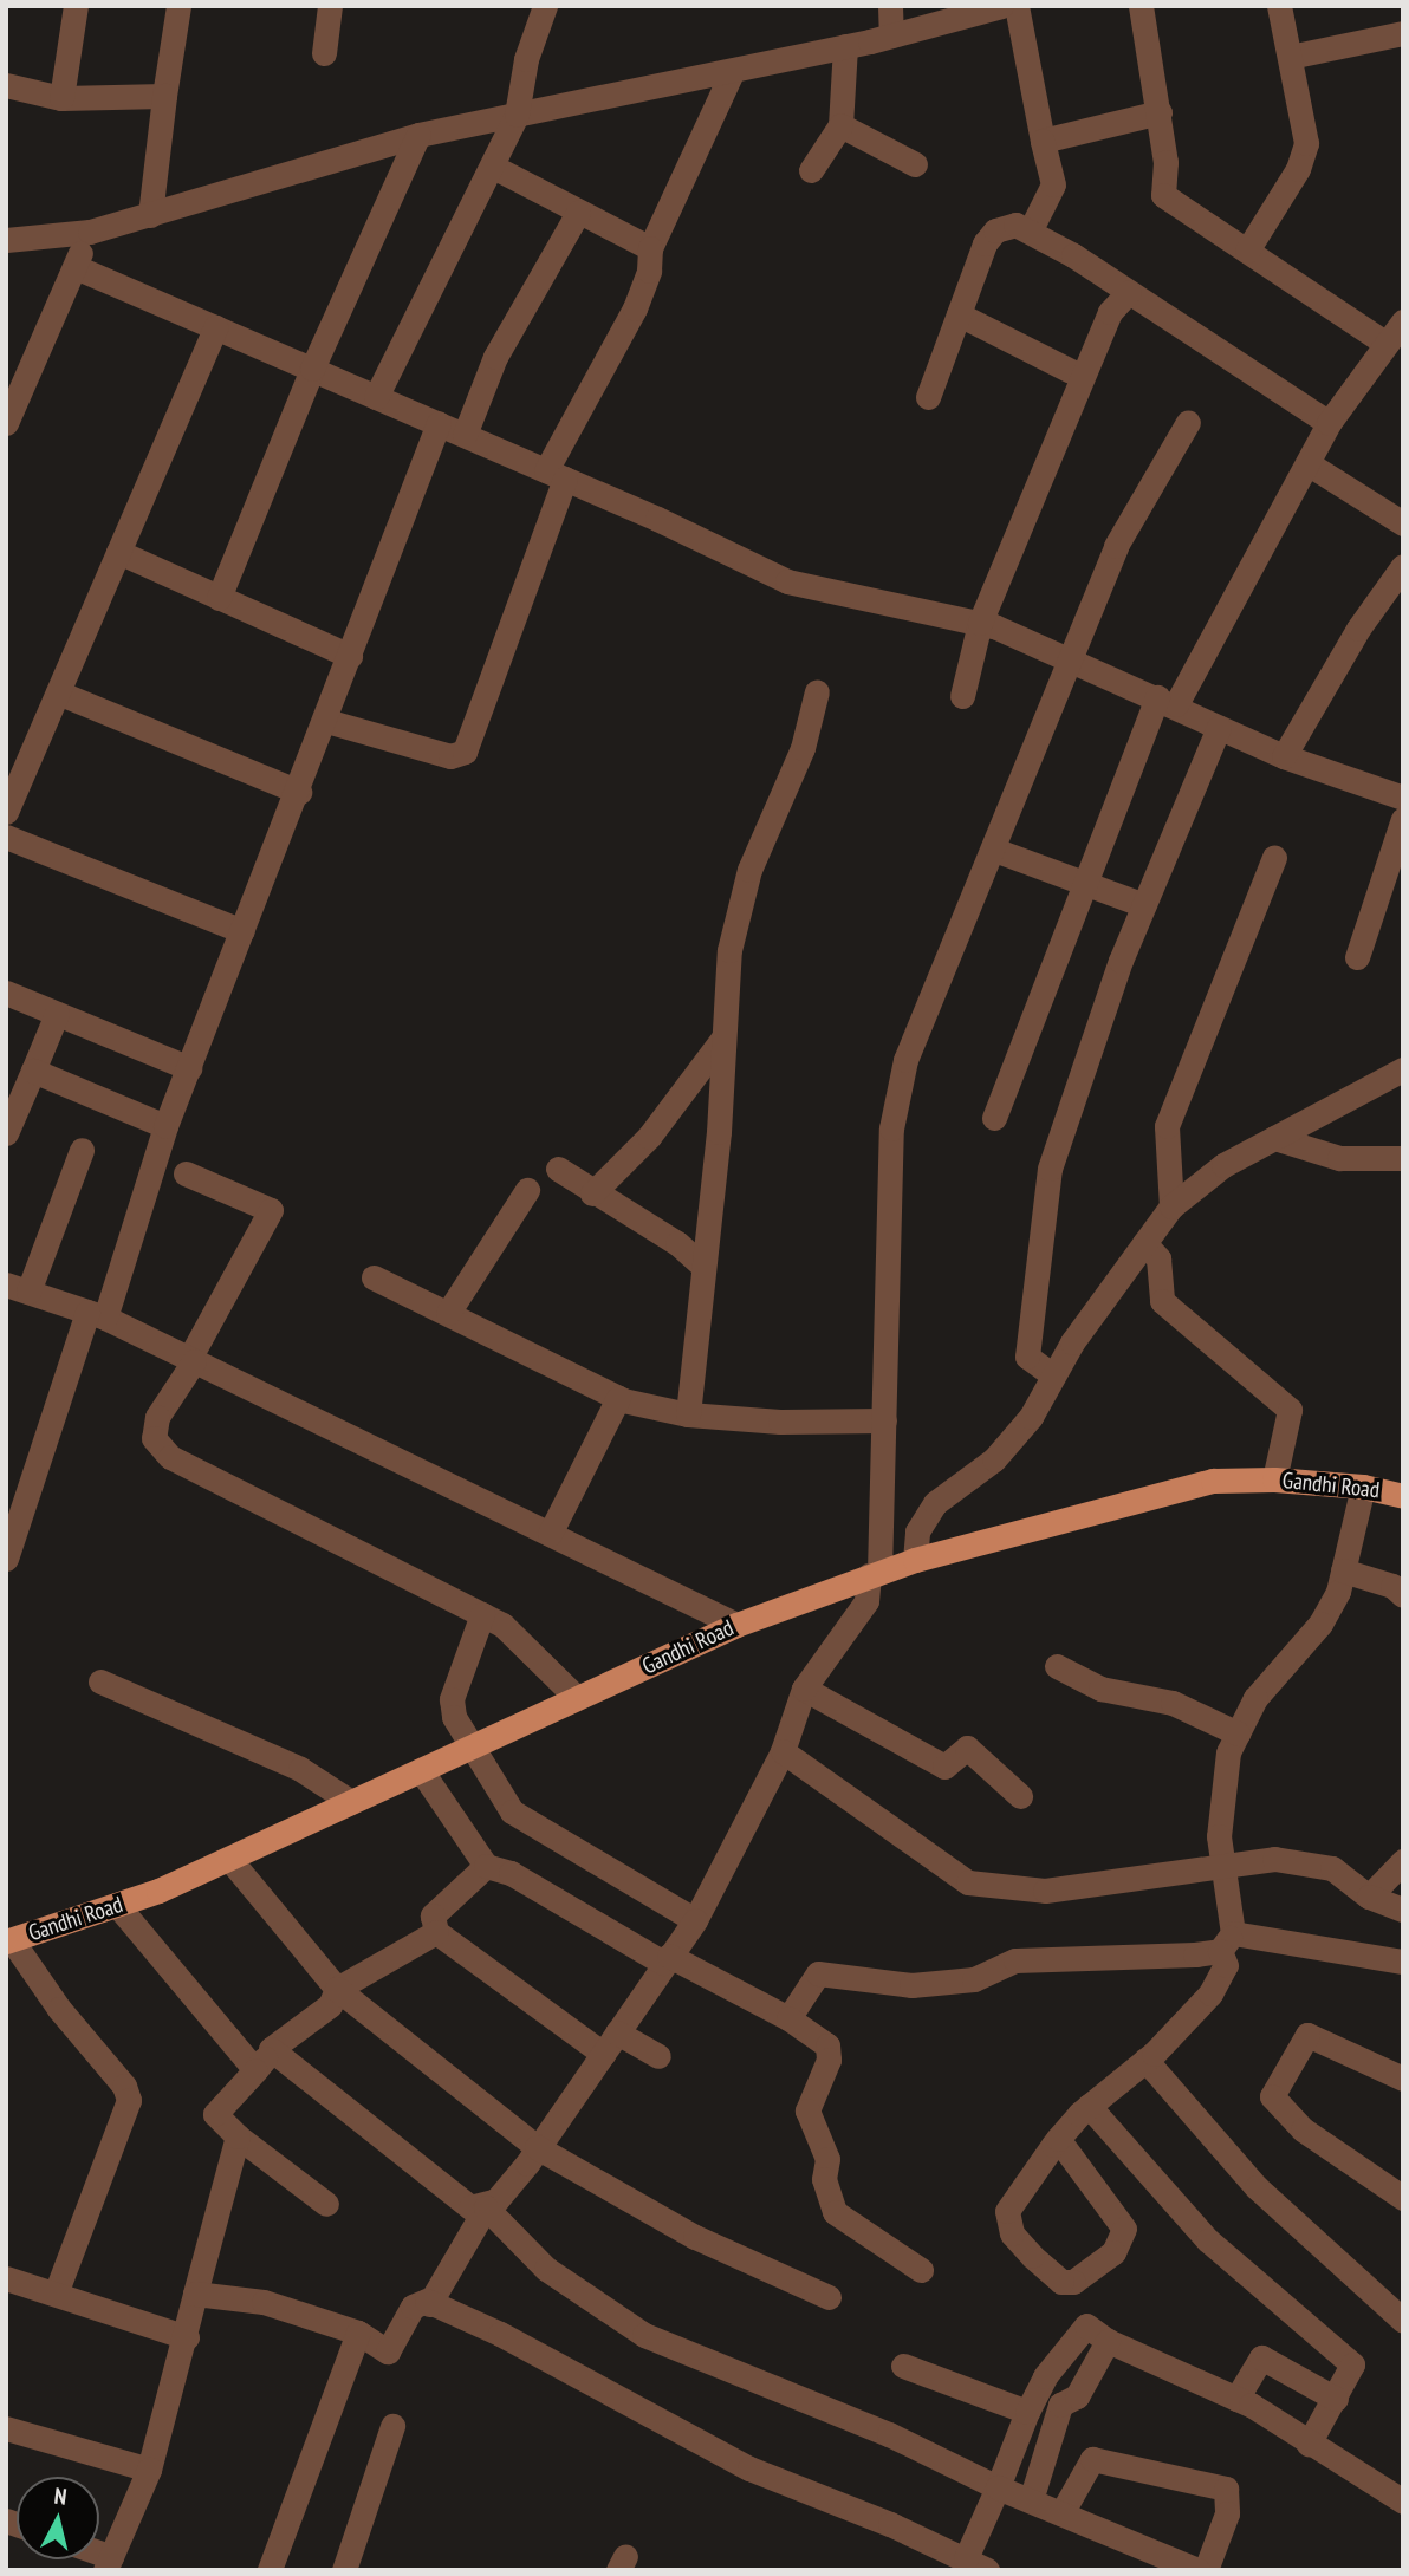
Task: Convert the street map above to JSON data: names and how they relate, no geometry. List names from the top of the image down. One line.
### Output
{"streets":{"main road":["Gandhi Road"]},"north":"top"}
